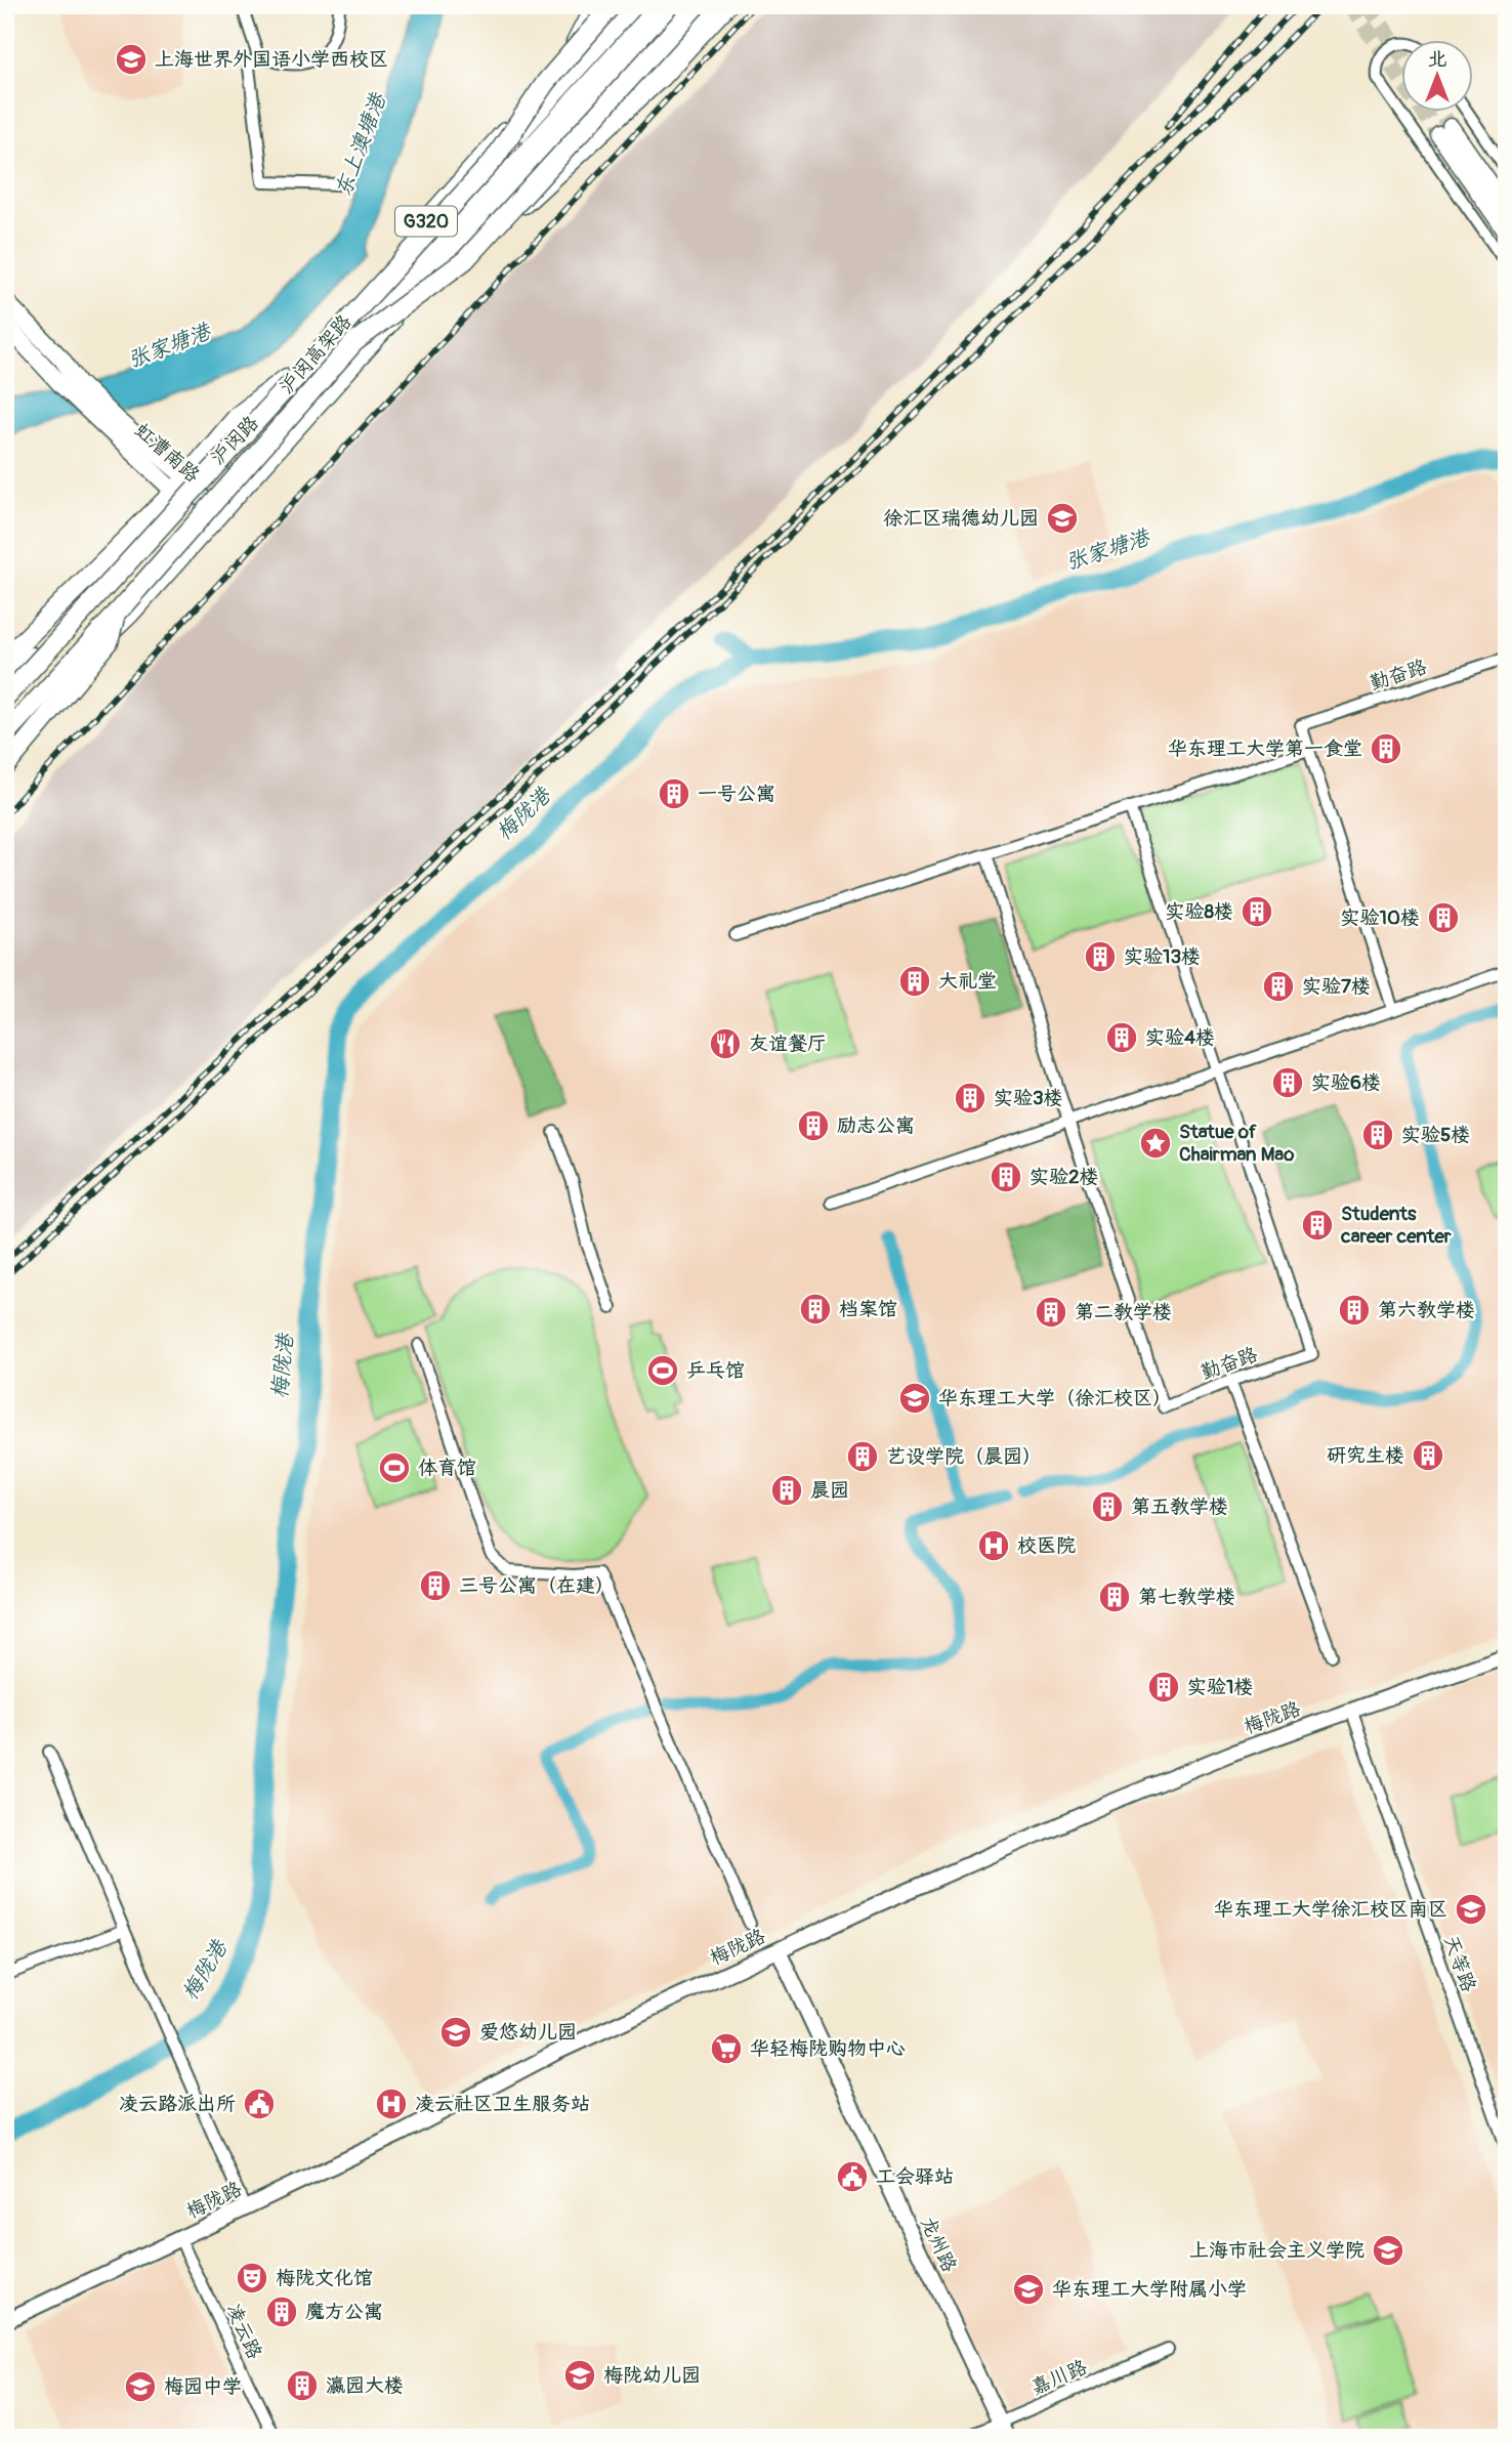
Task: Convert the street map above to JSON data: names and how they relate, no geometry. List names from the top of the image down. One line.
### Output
{"streets":{"main road":["G320","沪闵高架路","沪闵路","虹漕南路"],"street":["勤奋路","梅陇路","天等路","龙州路","凌云路","嘉川路"]},"crossings":[["沪闵高架路","沪闵路"],["沪闵路","虹漕南路"],["梅陇路","天等路"],["梅陇路","龙州路"],["梅陇路","凌云路"],["龙州路","嘉川路"]],"water":["东上澳塘港","张家塘港","梅陇港"],"places":{"school or university":["上海世界外国语小学西校区","徐汇区瑞德幼儿园","华东理工大学（徐汇校区）","华东理工大学徐汇校区南区","爱悠幼儿园","上海市社会主义学院","华东理工大学附属小学","梅陇幼儿园","梅园中学"],"building":["华东理工大学第一食堂","一号公寓","实验8楼","实验10楼","实验13楼","大礼堂","实验7楼","实验4楼","实验6楼","实验3楼","励志公寓","实验5楼","实验2楼","Students career center","档案馆","第六教学楼","第二教学楼","研究生楼","艺设学院（晨园）","晨园","第五教学楼","三号公寓（在建）","第七教学楼","实验1楼","魔方公寓","瀛园大楼"],"restaurant":["友谊餐厅"],"place":["Statue of Chairman Mao"],"sports":["乒乓馆","体育馆"],"hospital":["校医院","凌云社区卫生服务站"],"supermarket":["华轻梅陇购物中心"],"public building":["凌云路派出所","工会驿站"],"theatre":["梅陇文化馆"]},"north":"top"}
